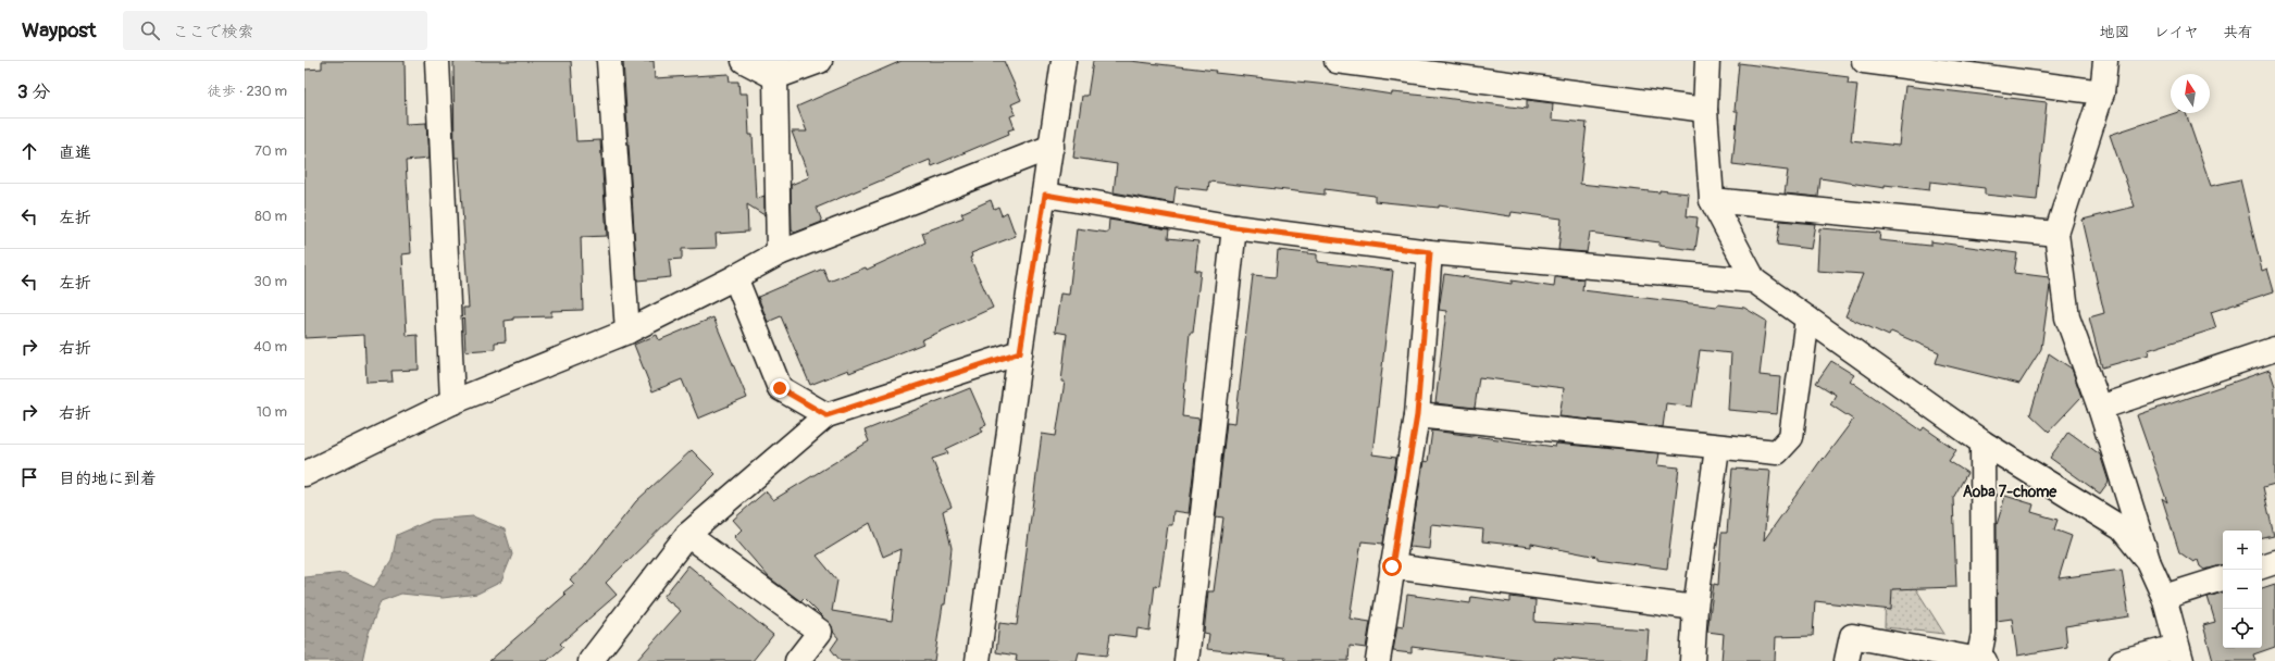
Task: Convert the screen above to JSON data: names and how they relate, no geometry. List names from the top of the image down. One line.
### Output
{"districts":["Aoba 7-chome"],"north":"top","page":{"header":"Waypost","search":"ここで検索","nav":["地図","レイヤ","共有"],"heading":["3 分","徒歩 · 230 m"],"list":[["直進","70 m"],["左折","80 m"],["左折","30 m"],["右折","40 m"],["右折","10 m"],"目的地に到着"],"map_buttons":["+","−"]}}
